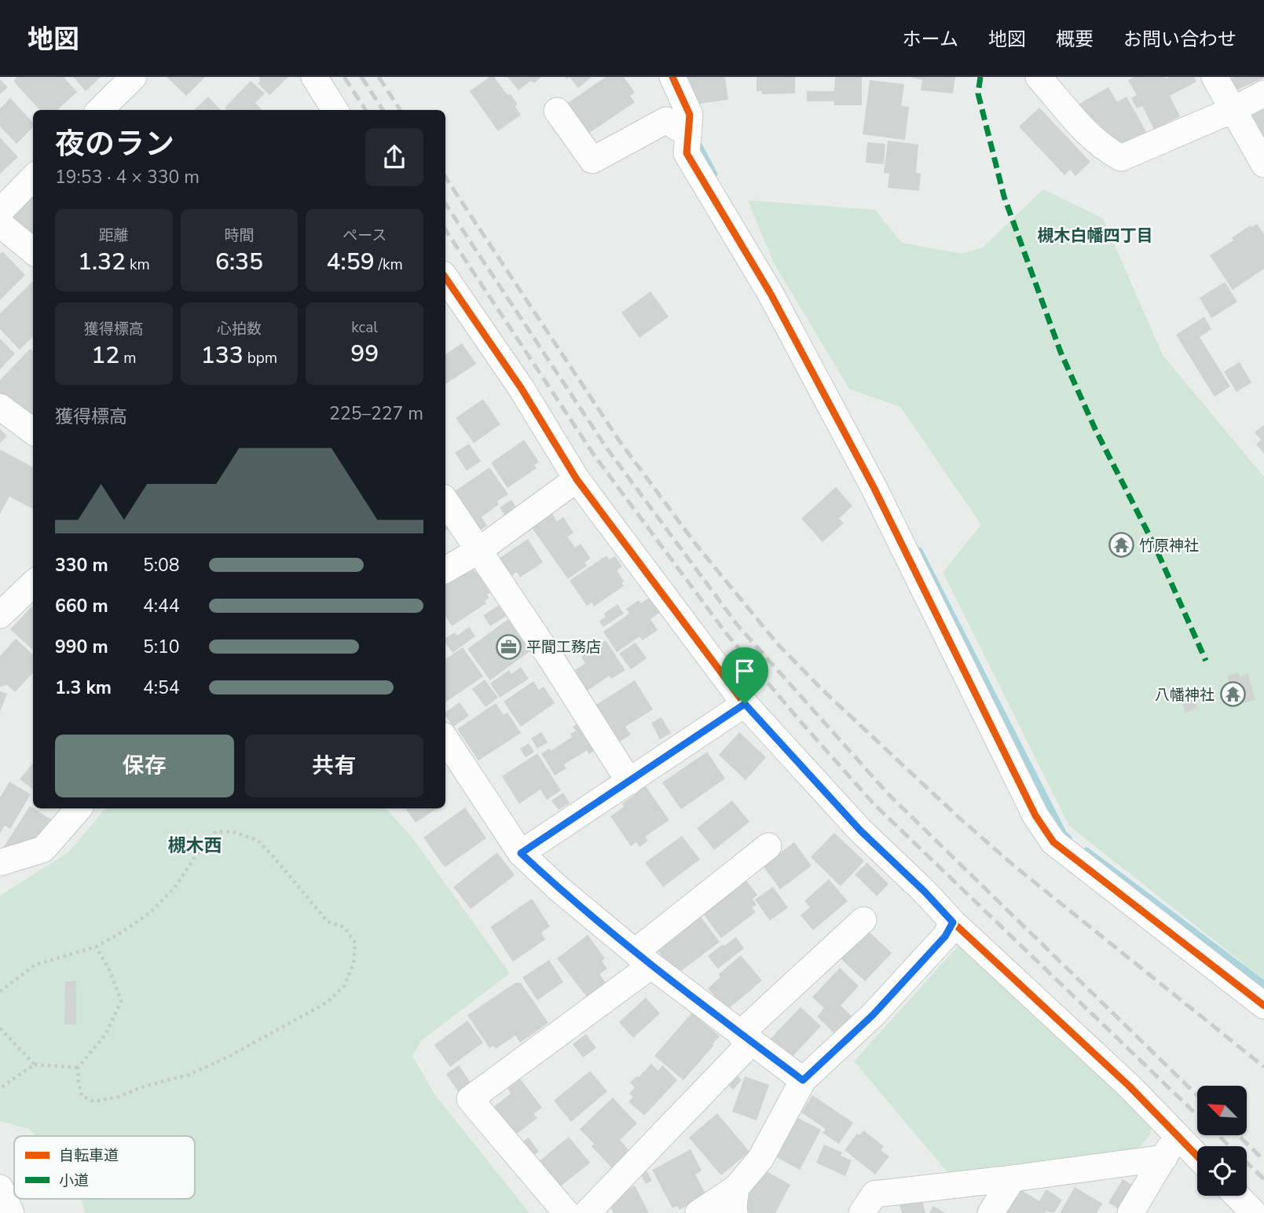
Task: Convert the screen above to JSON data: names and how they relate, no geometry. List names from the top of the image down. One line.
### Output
{"districts":["槻木白幡四丁目","槻木西"],"places":{"temple":["竹原神社","八幡神社"],"office":["平間工務店"]},"legend":["自転車道","小道"],"north":"top left","page":{"header":"地図","nav":["ホーム","地図","概要","お問い合わせ"],"heading":["夜のラン","19:53 · 4 × 330 m"],"stats":[["距離","1.32 km"],["時間","6:35"],["ペース","4:59 /km"],["獲得標高","12 m"],["心拍数","133 bpm"],["kcal","99"]],"chart":["獲得標高","225–227 m"],"list":[{"name":"330 m","note":"5:08"},{"name":"660 m","note":"4:44"},{"name":"990 m","note":"5:10"},{"name":"1.3 km","note":"4:54"}],"buttons":["保存","共有"]}}
